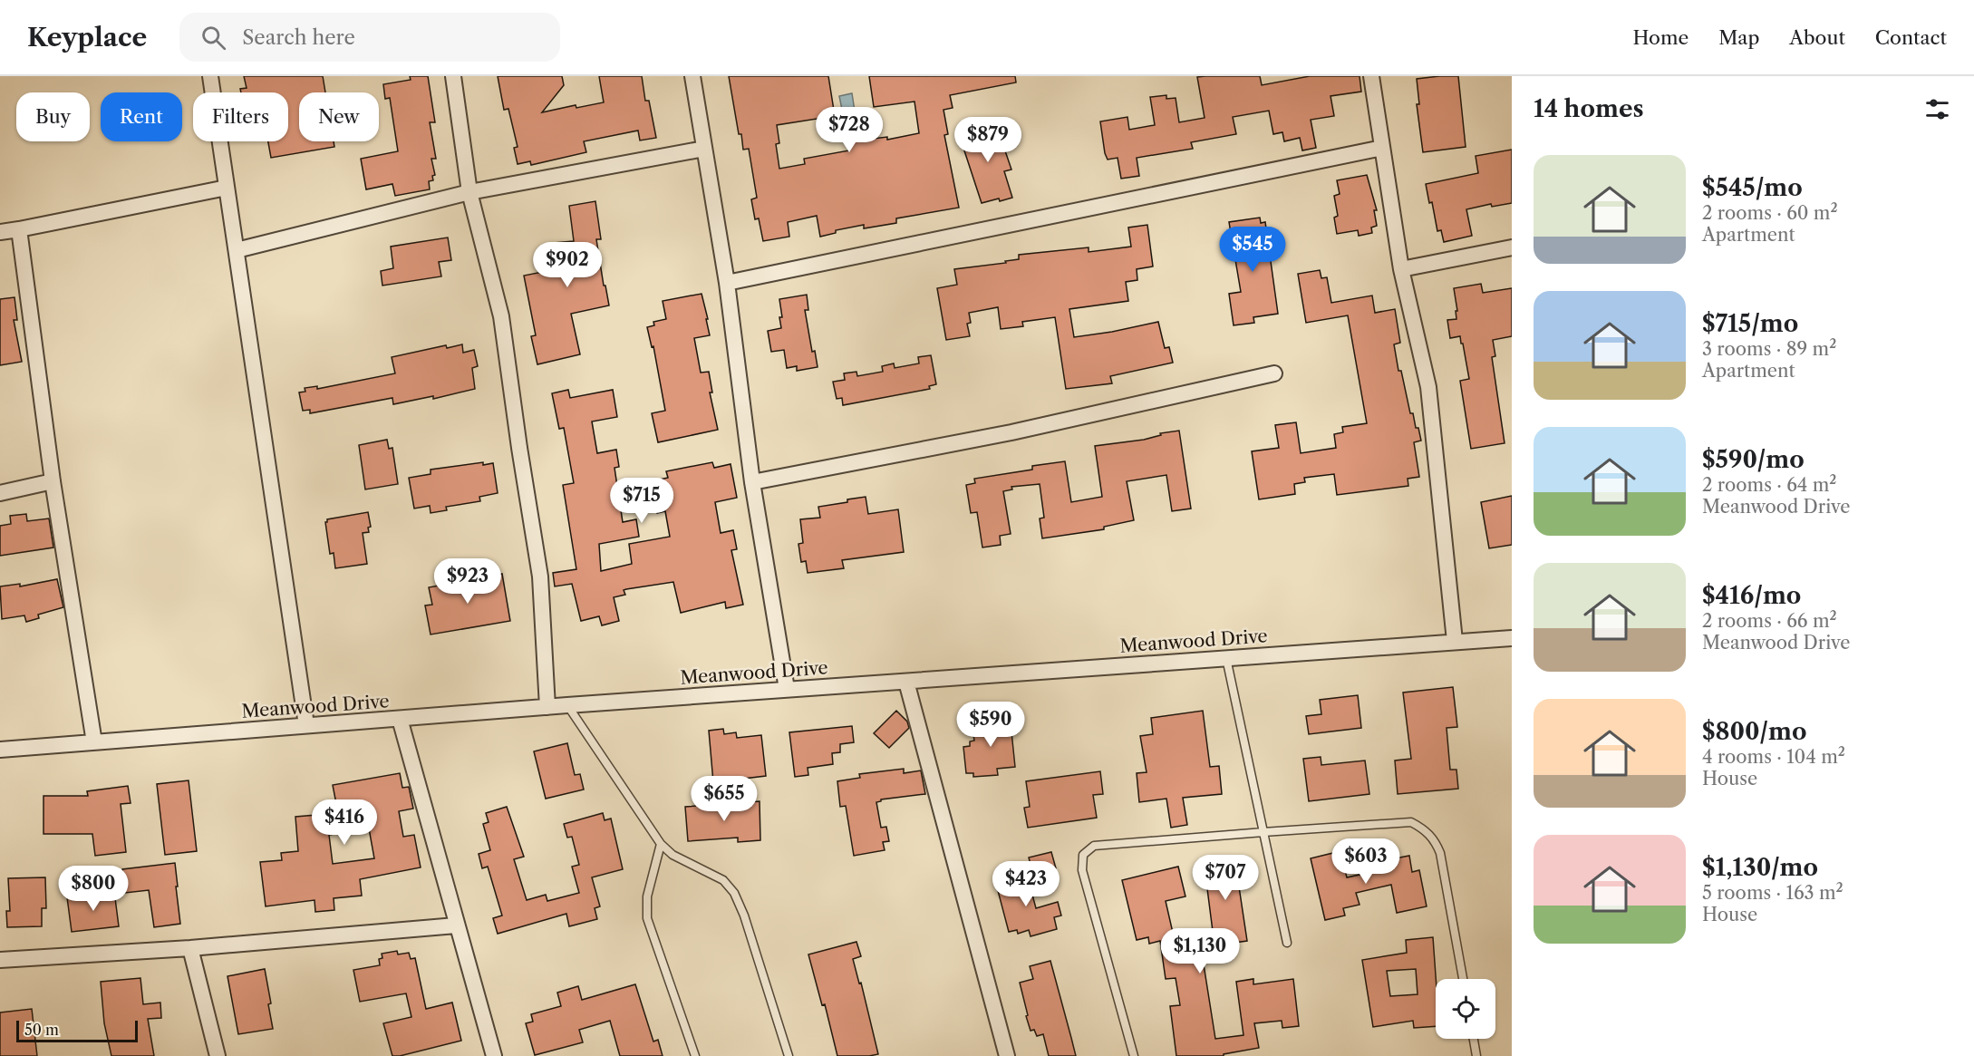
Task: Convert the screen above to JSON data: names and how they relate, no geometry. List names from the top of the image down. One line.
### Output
{"streets":{"street":["Meanwood Drive"]},"scale_bar":"50 m","page":{"header":"Keyplace","search":"Search here","nav":["Home","Map","About","Contact"],"heading":"14 homes","chip":["Buy","Rent","Filters","New"],"price":["$728","$879","$545","$902","$715","$923","$590","$655","$416","$603","$707","$423","$800","$1,130"],"list":[{"name":"$545/mo","note":"2 rooms · 60 m² · Apartment"},{"name":"$715/mo","note":"3 rooms · 89 m² · Apartment"},{"name":"$590/mo","note":"2 rooms · 64 m² · Meanwood Drive"},{"name":"$416/mo","note":"2 rooms · 66 m² · Meanwood Drive"},{"name":"$800/mo","note":"4 rooms · 104 m² · House"},{"name":"$1,130/mo","note":"5 rooms · 163 m² · House"}],"scale":"50 m"}}
